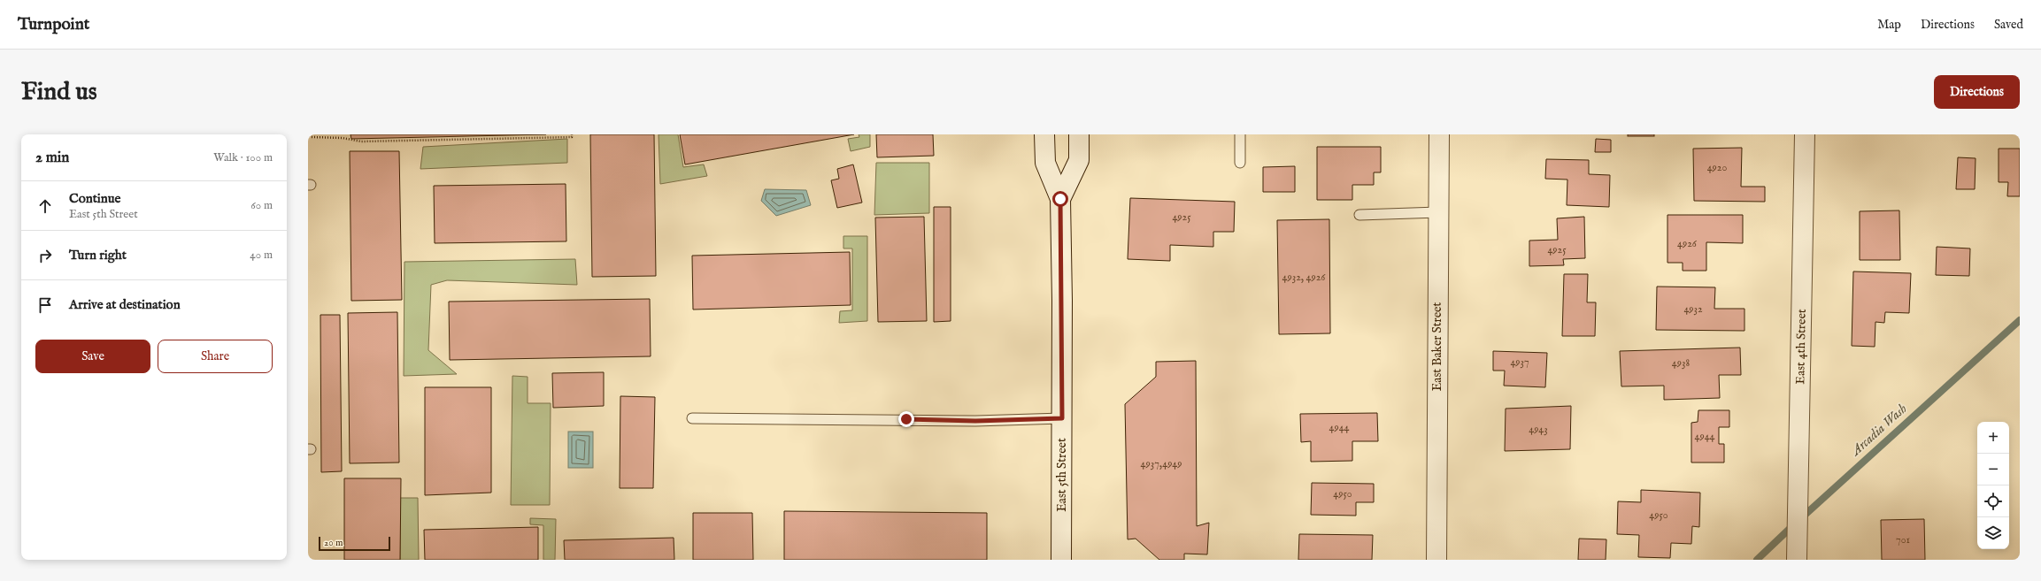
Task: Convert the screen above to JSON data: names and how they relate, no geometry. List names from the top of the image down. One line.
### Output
{"streets":{"street":["East Baker Street","East 4th Street","East 5th Street"]},"water":["Arcadia Wash"],"house_numbers":["4920","4925","4926","4925","4932, 4926","4932","4937","4938","4944","4943","4944","4937,4949","4950","4950","701"],"scale_bar":"20 m","page":{"header":"Turnpoint","nav":["Map","Directions","Saved"],"buttons":["Directions",["Save","Share"]],"title":"Find us","heading":["2 min","Walk · 100 m"],"list":[["Continue","East 5th Street","60 m"],["Turn right","40 m"],"Arrive at destination"],"map_buttons":["+","−"],"scale":"20 m"}}
